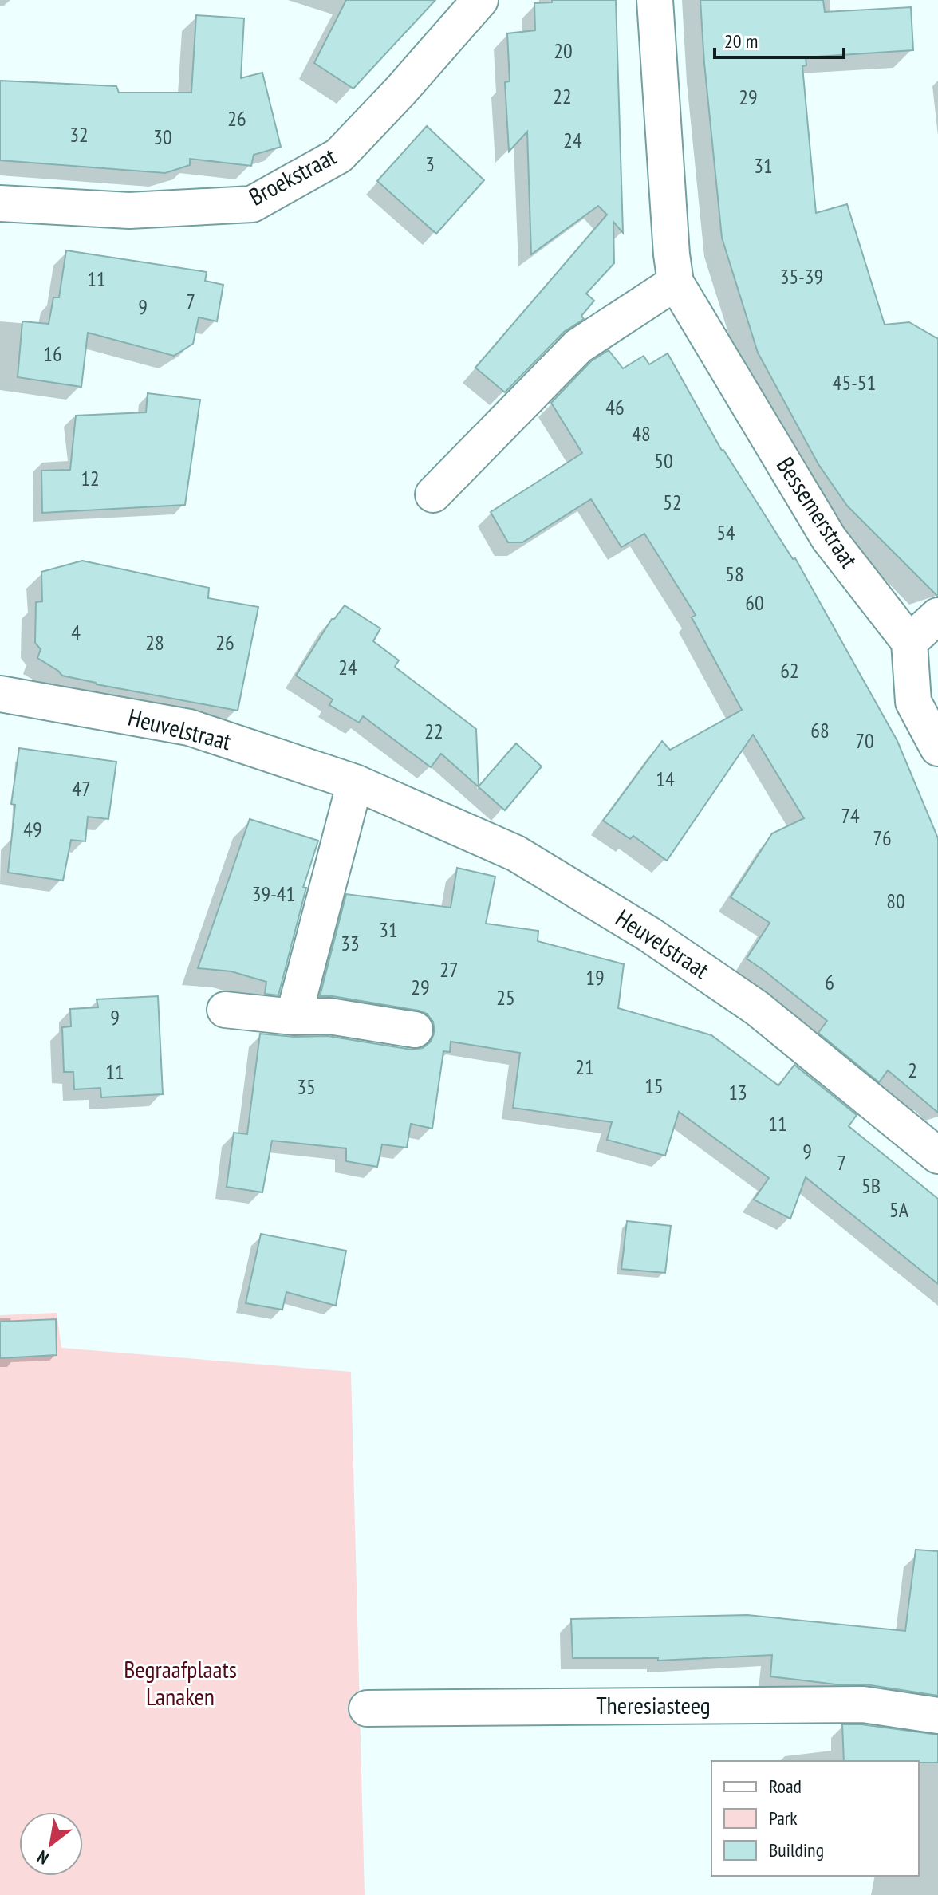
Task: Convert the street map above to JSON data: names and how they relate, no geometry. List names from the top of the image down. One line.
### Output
{"streets":{"street":["Broekstraat","Bessemerstraat","Heuvelstraat","Theresiasteeg"]},"parks":["Begraafplaats Lanaken"],"house_numbers":["20","22","29","26","32","30","24","3","31","35-39","11","7","9","16","45-51","46","48","50","12","52","54","58","60","4","28","26","24","62","68","22","70","14","47","74","49","76","39-41","80","31","33","27","19","6","29","25","9","21","2","11","15","35","13","11","9","7","5B","5A"],"legend":["Road","Park","Building"],"scale_bar":"20 m","north":"bottom left"}
